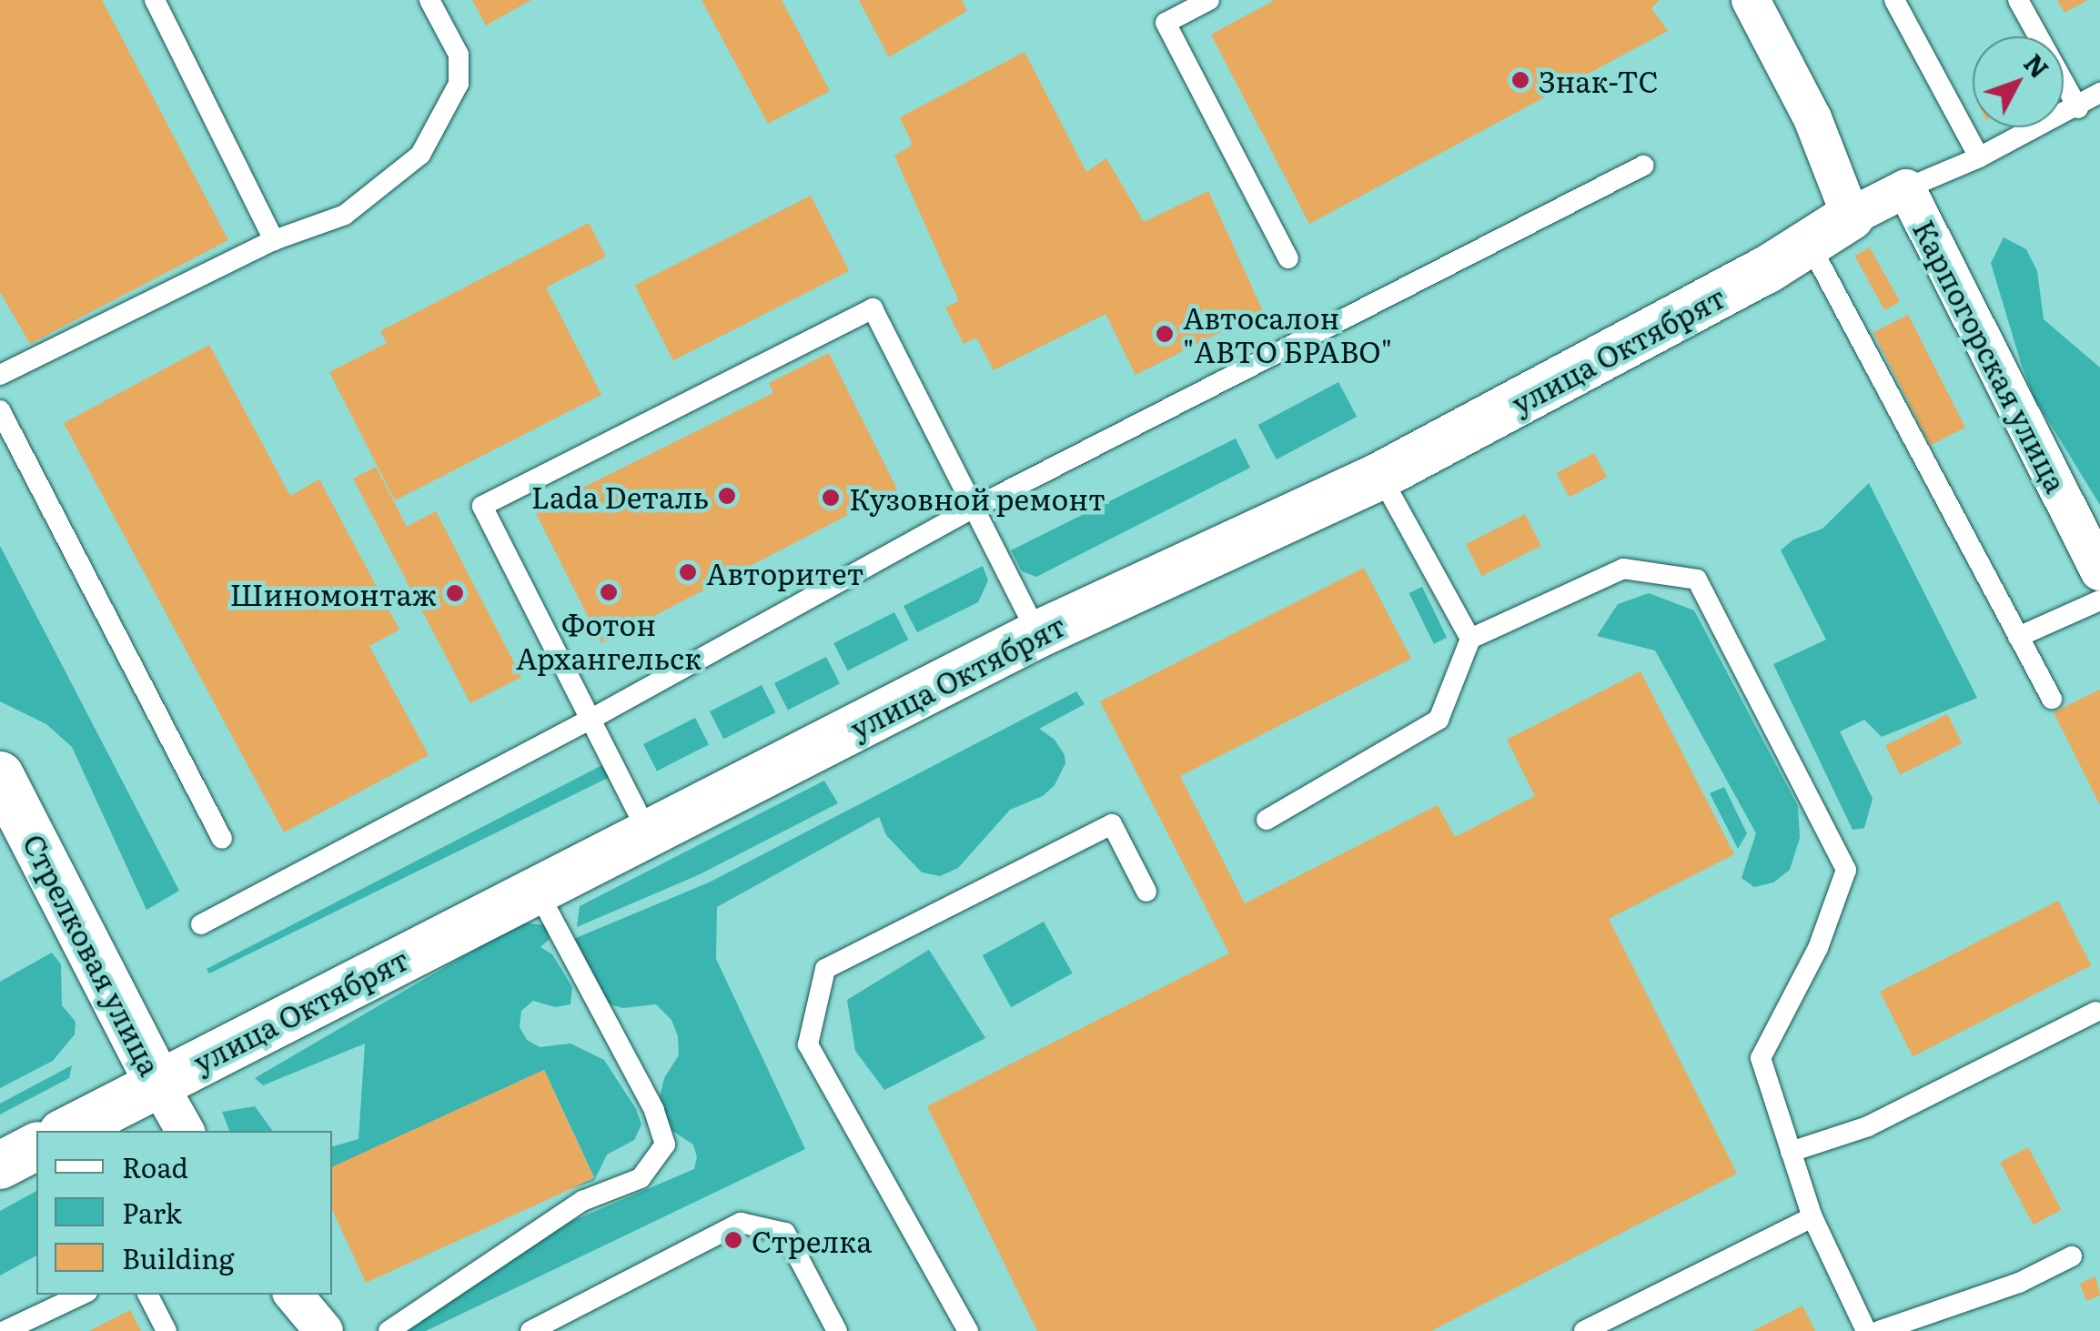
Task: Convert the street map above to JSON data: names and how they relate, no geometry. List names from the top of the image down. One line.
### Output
{"streets":{"street":["улица Октябрят","Карпогорская улица","Стрелковая улица"]},"crossings":[["улица Октябрят","Стрелковая улица"]],"places":["Знак-ТС","Автосалон \"АВТО БРАВО\"","Lada Dеталь","Кузовной ремонт","Авторитет","Фотон Архангельск","Шиномонтаж","Стрелка"],"legend":["Road","Park","Building"],"north":"top right"}
